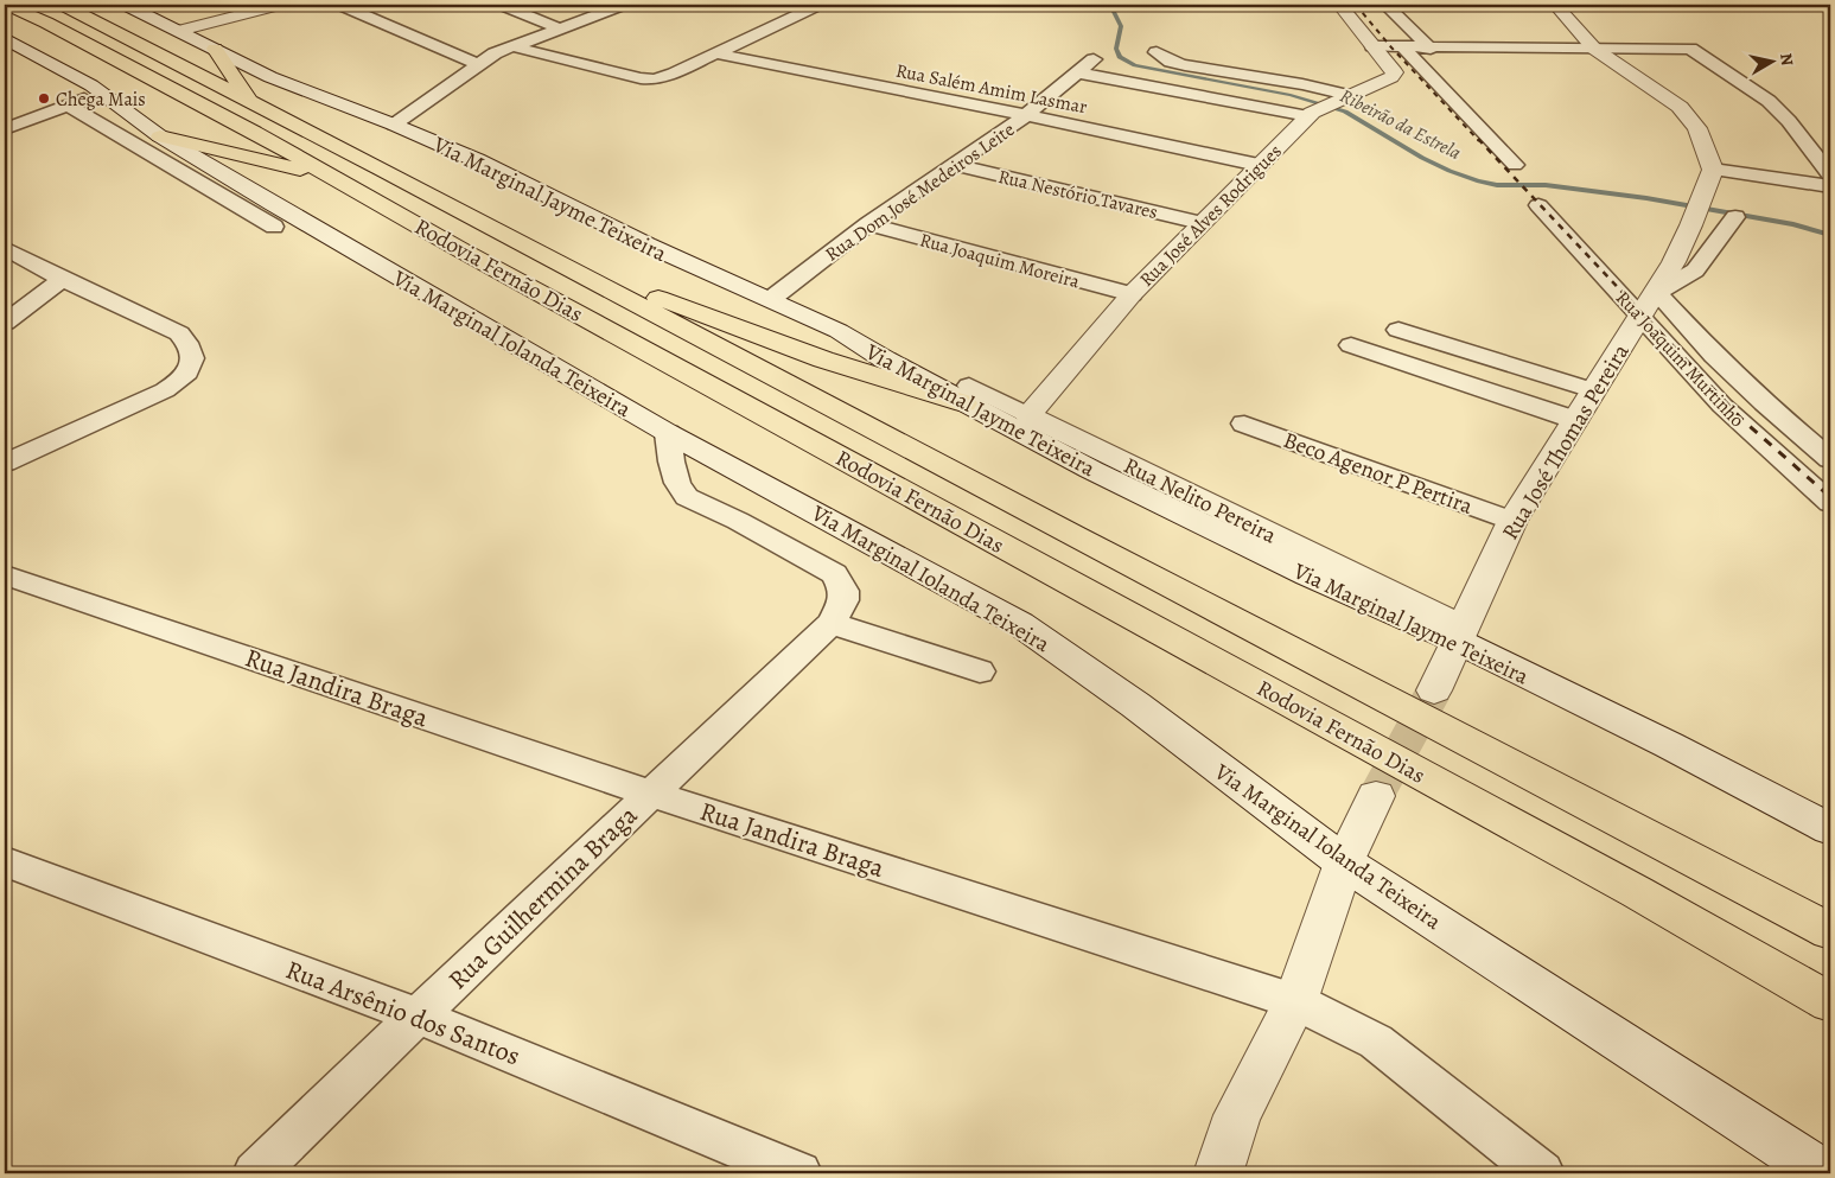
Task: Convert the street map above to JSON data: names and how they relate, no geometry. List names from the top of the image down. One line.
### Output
{"streets":{"highway":["Rodovia Fernão Dias"],"main road":["Via Marginal Jayme Teixeira","Rua José Alves Rodrigues","Via Marginal Iolanda Teixeira","Rua José Thomas Pereira","Rua Nelito Pereira"],"street":["Rua Salém Amim Lasmar","Rua Dom José Medeiros Leite","Rua Nestório Tavares","Rua Joaquim Moreira","Rua Joaquim Murtinho","Beco Agenor P Pertira","Rua Jandira Braga","Rua Guilhermina Braga","Rua Arsênio dos Santos"]},"crossings":[["Rua Salém Amim Lasmar","Rua Dom José Medeiros Leite"],["Rua Salém Amim Lasmar","Rua José Alves Rodrigues"],["Rua Dom José Medeiros Leite","Rua Nestório Tavares"],["Rua Dom José Medeiros Leite","Via Marginal Jayme Teixeira"],["Rua Dom José Medeiros Leite","Rua Joaquim Moreira"],["Rua Nestório Tavares","Rua José Alves Rodrigues"],["Via Marginal Jayme Teixeira","Rua José Thomas Pereira"],["Via Marginal Jayme Teixeira","Rua Nelito Pereira"],["Rua José Alves Rodrigues","Rua Joaquim Moreira"],["Rua José Alves Rodrigues","Rua Nelito Pereira"],["Rua Joaquim Murtinho","Rua José Thomas Pereira"],["Rua José Thomas Pereira","Beco Agenor P Pertira"],["Rua José Thomas Pereira","Rua Nelito Pereira"],["Rua Jandira Braga","Rua Guilhermina Braga"],["Rua Guilhermina Braga","Rua Arsênio dos Santos"]],"water":["Ribeirão da Estrela"],"places":["Chega Mais"],"north":"right"}
